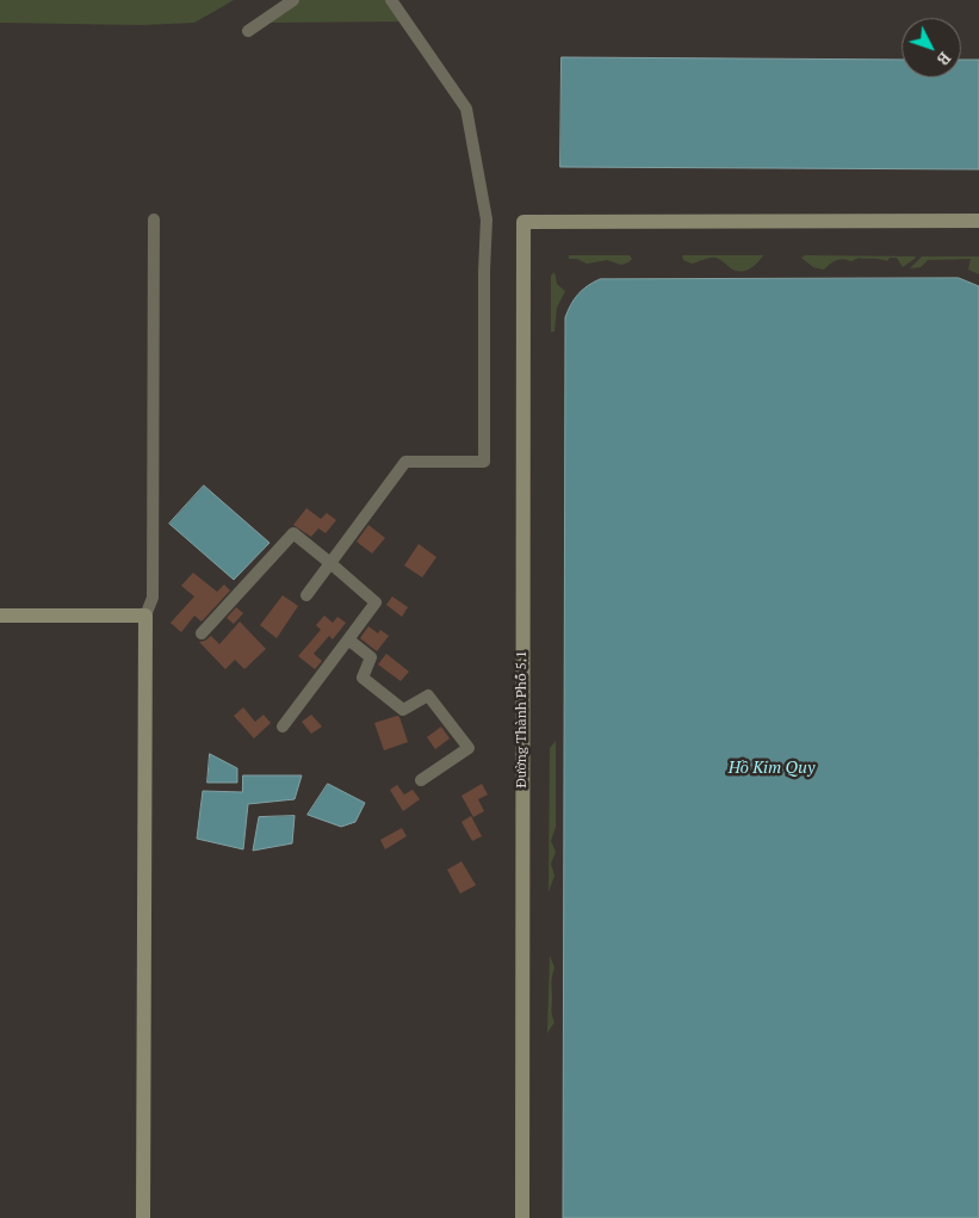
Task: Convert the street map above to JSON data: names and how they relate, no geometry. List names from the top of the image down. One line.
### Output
{"streets":{"street":["Đường Thành Phố 5.1"]},"water":["Hồ Kim Quy"],"north":"bottom right"}
